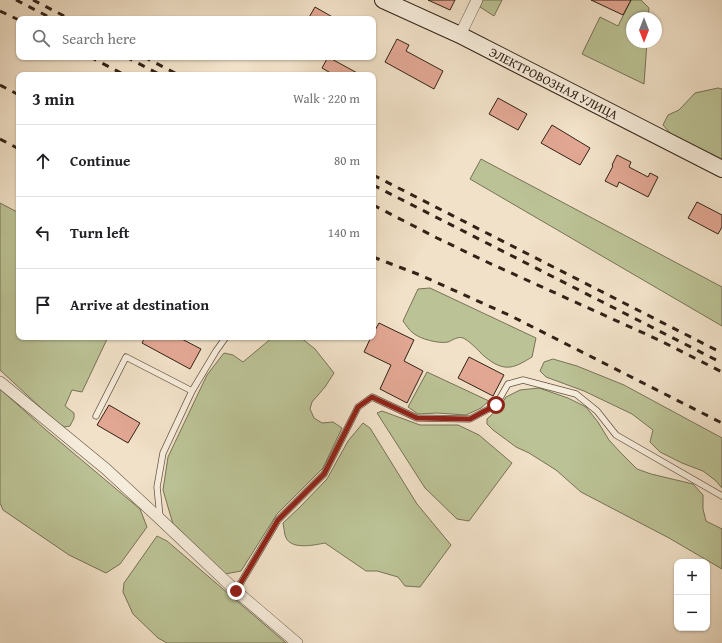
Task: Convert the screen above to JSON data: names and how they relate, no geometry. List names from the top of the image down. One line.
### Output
{"streets":{"street":["ЭЛЕКТРОВОЗНАЯ УЛИЦА"]},"north":"bottom","page":{"search":"Search here","heading":["3 min","Walk · 220 m"],"list":[["Continue","80 m"],["Turn left","140 m"],"Arrive at destination"],"map_buttons":["+","−"]}}
